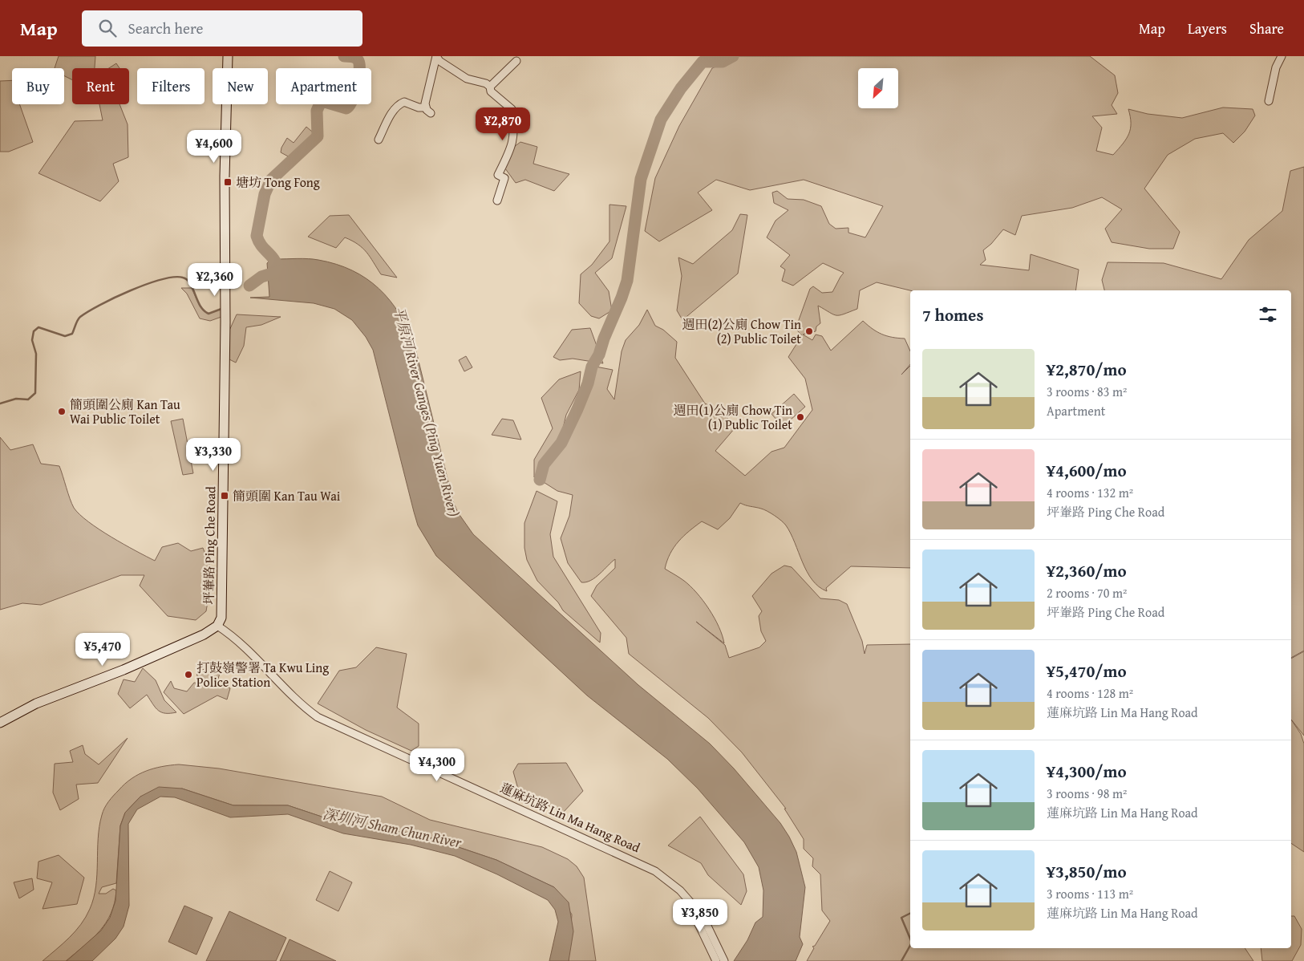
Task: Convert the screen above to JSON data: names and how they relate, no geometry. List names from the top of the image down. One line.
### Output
{"streets":{"street":["坪輋路 Ping Che Road","蓮麻坑路 Lin Ma Hang Road"]},"crossings":[["坪輋路 Ping Che Road","蓮麻坑路 Lin Ma Hang Road"]],"water":["平原河 River Ganges (Ping Yuen River)","深圳河 Sham Chun River"],"places":{"transit":["塘坊 Tong Fong","簡頭圍 Kan Tau Wai"],"other":["週田(2)公廁 Chow Tin (2) Public Toilet","簡頭圍公廁 Kan Tau Wai Public Toilet","週田(1)公廁 Chow Tin (1) Public Toilet","打鼓嶺警署 Ta Kwu Ling Police Station"]},"north":"bottom left","page":{"header":"Map","search":"Search here","nav":["Map","Layers","Share"],"chip":["Buy","Rent","Filters","New","Apartment"],"price":["¥2,870","¥4,600","¥2,360","¥3,330","¥5,470","¥4,300","¥3,850"],"heading":"7 homes","list":[{"name":"¥2,870/mo","note":"3 rooms · 83 m² · Apartment"},{"name":"¥4,600/mo","note":"4 rooms · 132 m² · 坪輋路 Ping Che Road"},{"name":"¥2,360/mo","note":"2 rooms · 70 m² · 坪輋路 Ping Che Road"},{"name":"¥5,470/mo","note":"4 rooms · 128 m² · 蓮麻坑路 Lin Ma Hang Road"},{"name":"¥4,300/mo","note":"3 rooms · 98 m² · 蓮麻坑路 Lin Ma Hang Road"},{"name":"¥3,850/mo","note":"3 rooms · 113 m² · 蓮麻坑路 Lin Ma Hang Road"}]}}
